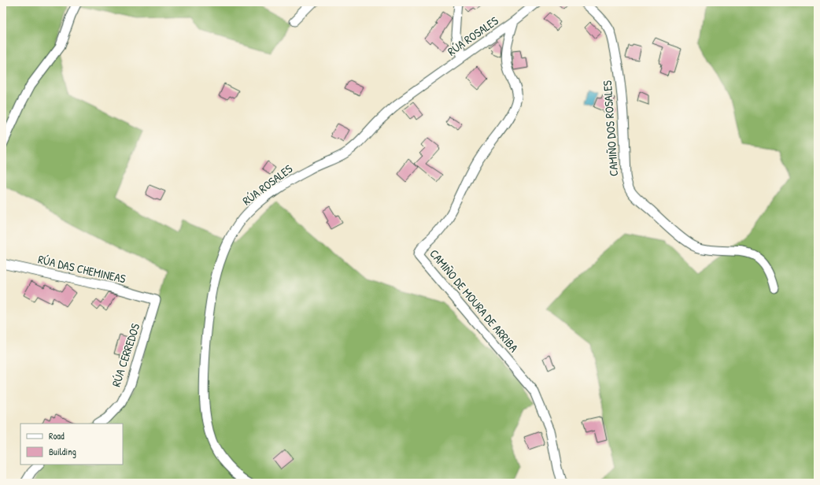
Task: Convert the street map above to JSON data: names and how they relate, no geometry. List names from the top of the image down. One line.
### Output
{"streets":{"street":["RÚA ROSALES","CAMIÑO DOS ROSALES","RÚA DAS CHEMINEAS","CAMIÑO DE MOURA DE ARRIBA","RÚA CERREDOS"]},"crossings":[["RÚA ROSALES","CAMIÑO DE MOURA DE ARRIBA"],["RÚA DAS CHEMINEAS","RÚA CERREDOS"]],"legend":["Road","Building"]}
